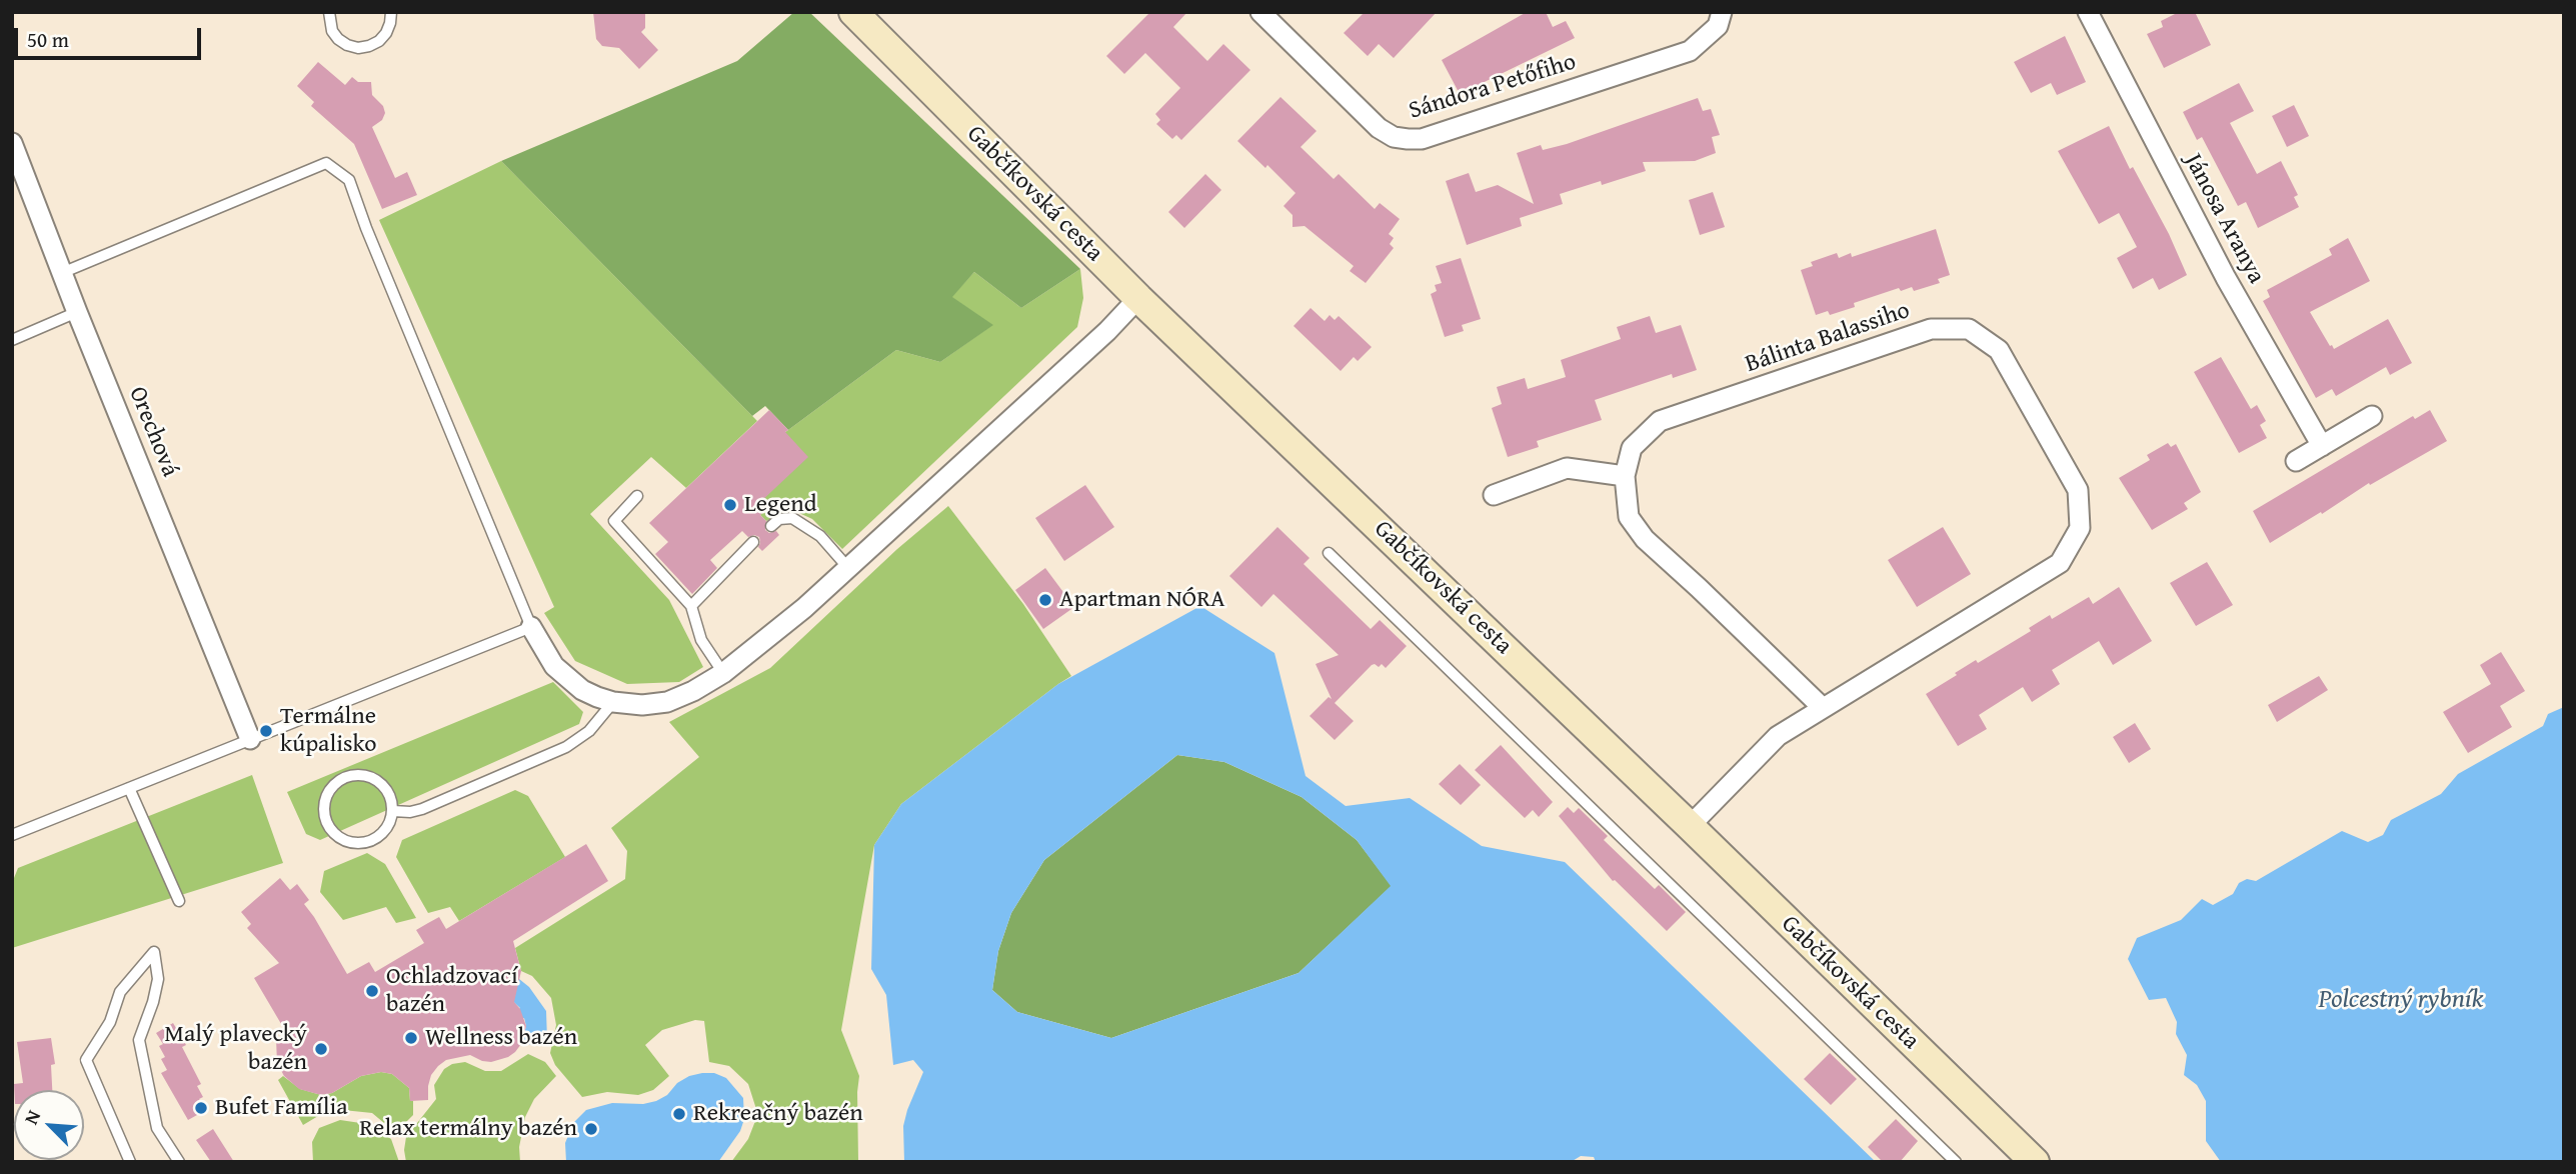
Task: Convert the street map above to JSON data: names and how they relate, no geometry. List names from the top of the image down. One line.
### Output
{"streets":{"main road":["Gabčíkovská cesta"],"street":["Sándora Petőfiho","Jánosa Aranya","Bálinta Balassiho","Orechová"]},"crossings":[["Gabčíkovská cesta","Bálinta Balassiho"]],"water":["Polcestný rybník"],"places":["Legend","Apartman NÓRA","Termálne kúpalisko","Ochladzovací bazén","Wellness bazén","Malý plavecký bazén","Bufet Família","Rekreačný bazén","Relax termálny bazén"],"scale_bar":"50 m","north":"top left"}
